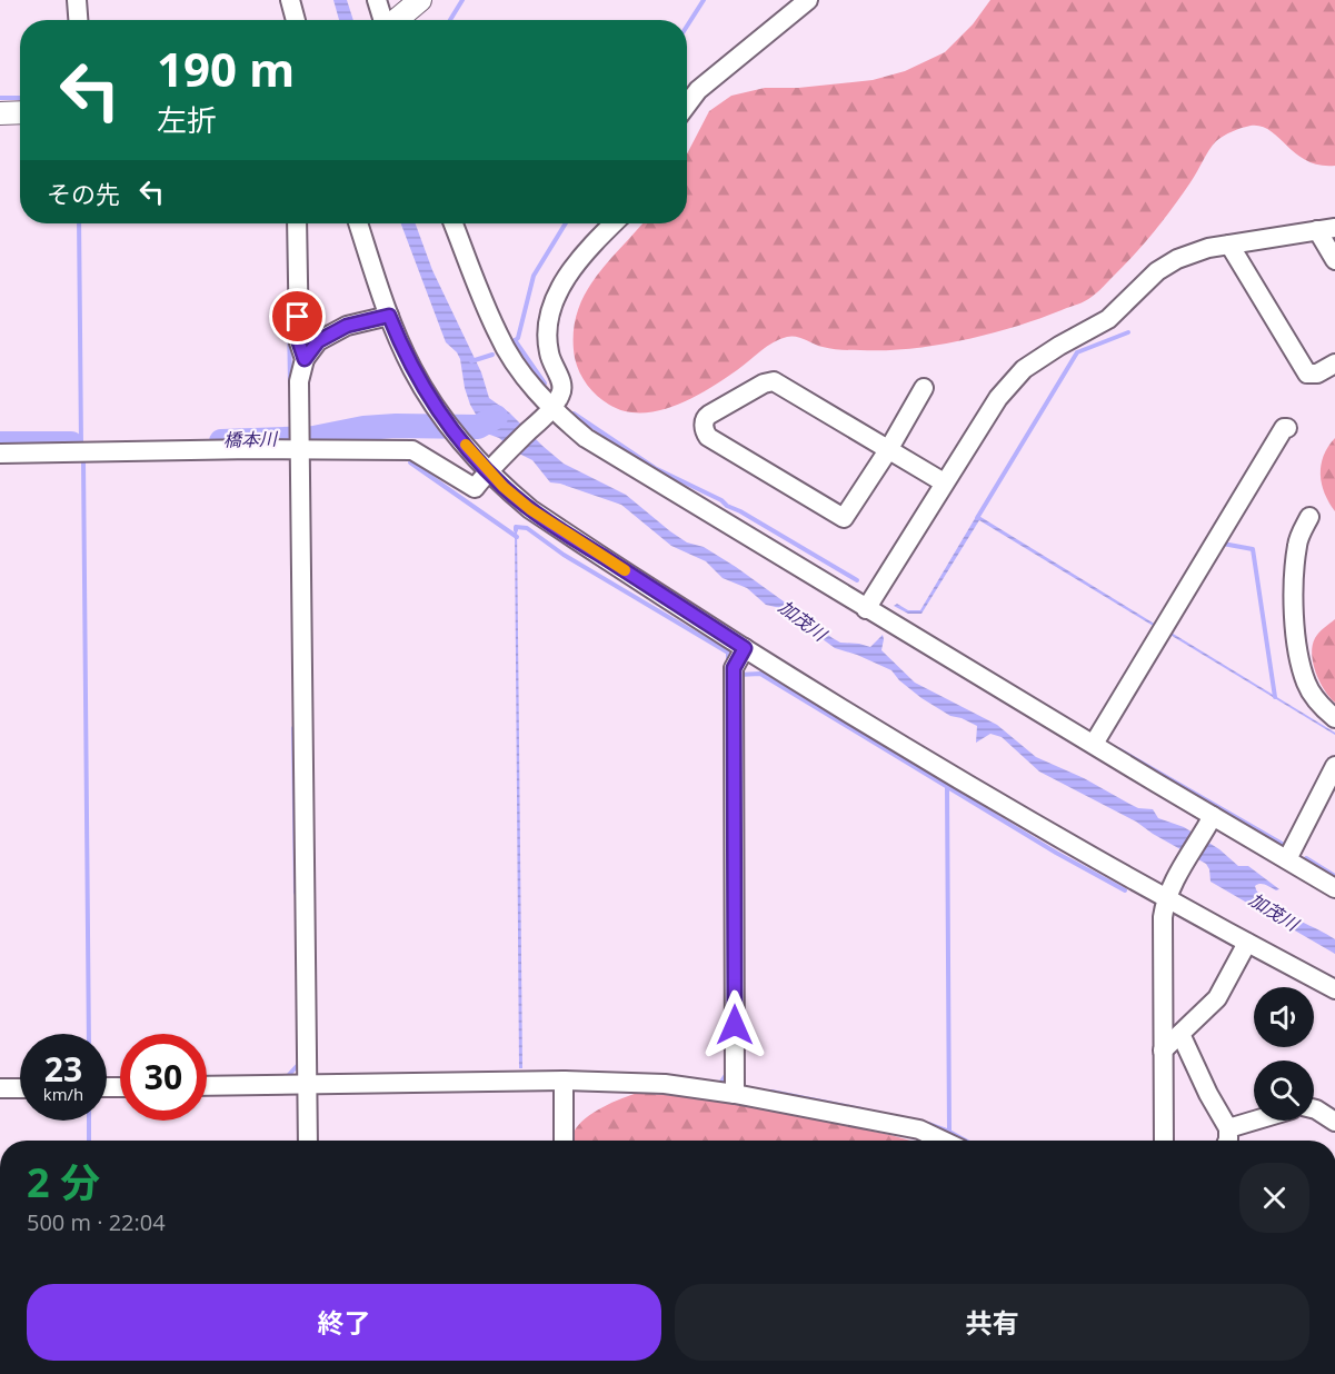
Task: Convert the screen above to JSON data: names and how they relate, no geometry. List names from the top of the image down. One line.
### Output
{"water":["橋本川","加茂川"],"page":{"turn":["190 m","左折"],"then":"その先","speed":"23 km/h","limit":"30","heading":["2 分","500 m · 22:04"],"buttons":["終了","共有"]}}
